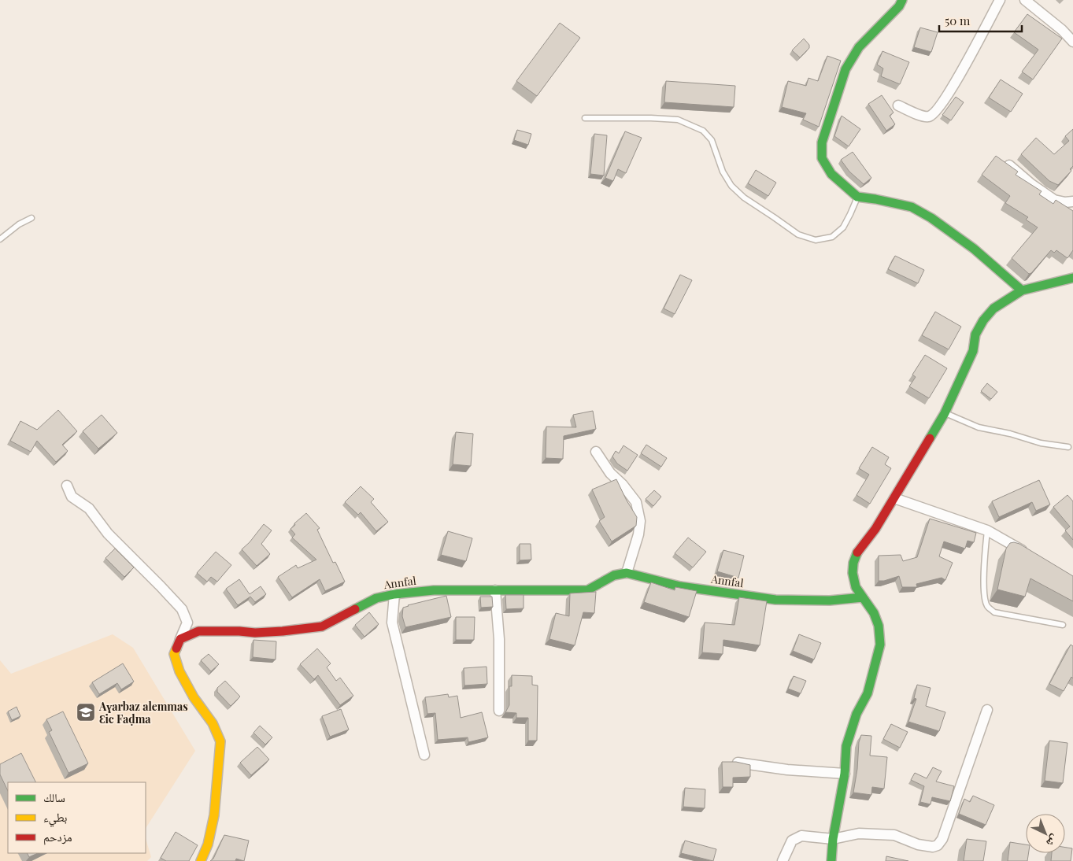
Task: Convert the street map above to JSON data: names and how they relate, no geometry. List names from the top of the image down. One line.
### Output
{"streets":{"street":["Annfal"]},"places":{"school or university":["Aɣarbaz alemmas Ɛic Faḍma"]},"legend":["سالك","بطيء","مزدحم"],"scale_bar":"50 m","north":"bottom right"}
